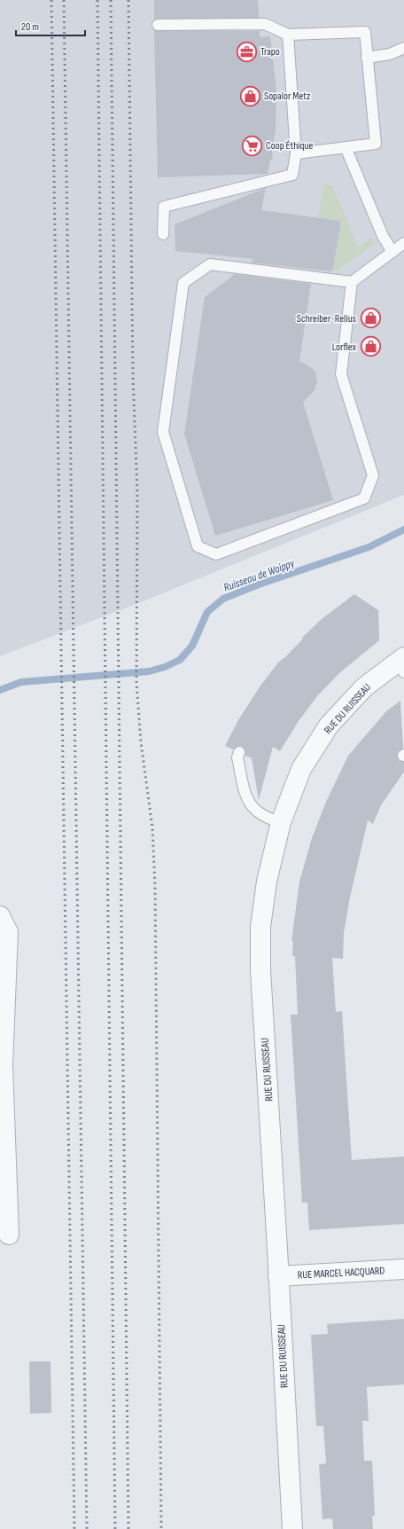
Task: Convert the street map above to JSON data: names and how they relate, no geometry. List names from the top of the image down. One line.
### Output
{"streets":{"street":["RUE DU RUISSEAU","RUE MARCEL HACQUARD"]},"crossings":[["RUE DU RUISSEAU","RUE MARCEL HACQUARD"]],"water":["Ruisseau de Woippy"],"places":{"office":["Trapo"],"shop":["Sopalor Metz","Schreiber-Relius","Lorflex"],"supermarket":["Coop Éthique"]},"scale_bar":"20 m"}
